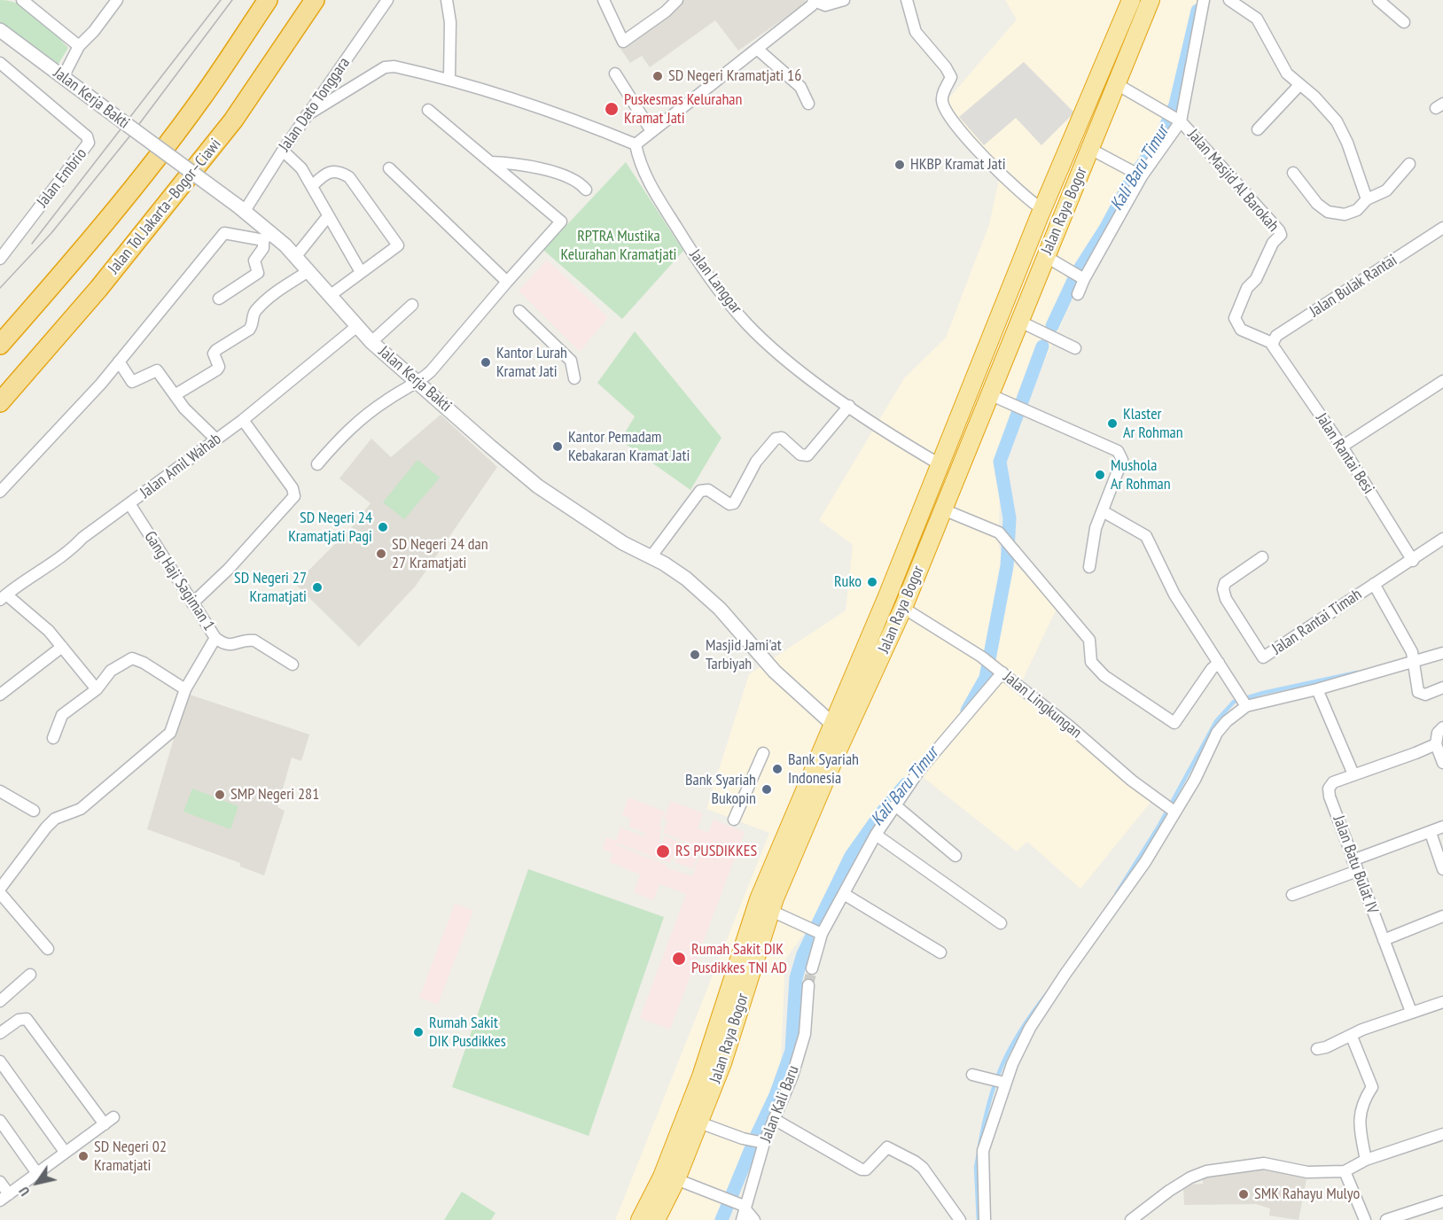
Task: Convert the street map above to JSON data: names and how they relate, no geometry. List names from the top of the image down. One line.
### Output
{"streets":{"highway":["Jalan Tol Jakarta–Bogor–Ciawi","Jalan Raya Bogor"],"street":["Jalan Kerja Bakti","Jalan Dato Tonggara","Jalan Embrio","Jalan Masjid Al Barokah","Jalan Langgar","Jalan Bulak Rantai","Jalan Rantai Besi","Jalan Amil Wahab","Gang Haji Sagiman 1","Jalan Rantai Timah","Jalan Lingkungan","Jalan Batu Bulat IV","Jalan Kali Baru"]},"crossings":[["Jalan Kerja Bakti","Jalan Dato Tonggara"],["Jalan Kerja Bakti","Jalan Raya Bogor"],["Jalan Kerja Bakti","Jalan Amil Wahab"],["Jalan Masjid Al Barokah","Jalan Raya Bogor"],["Jalan Masjid Al Barokah","Jalan Bulak Rantai"],["Jalan Masjid Al Barokah","Jalan Rantai Besi"],["Jalan Raya Bogor","Jalan Langgar"],["Jalan Raya Bogor","Jalan Lingkungan"],["Jalan Bulak Rantai","Jalan Rantai Besi"],["Jalan Rantai Besi","Jalan Rantai Timah"],["Jalan Amil Wahab","Gang Haji Sagiman 1"]],"water":["Kali Baru Timur"],"parks":["RPTRA Mustika Kelurahan Kramatjati"],"places":["SD Negeri Kramatjati 16","Puskesmas Kelurahan Kramat Jati","HKBP Kramat Jati","Kantor Lurah Kramat Jati","Klaster Ar Rohman","Kantor Pemadam Kebakaran Kramat Jati","Mushola Ar Rohman","SD Negeri 24 Kramatjati Pagi","SD Negeri 24 dan 27 Kramatjati","Ruko","SD Negeri 27 Kramatjati","Masjid Jami'at Tarbiyah","Bank Syariah Indonesia","Bank Syariah Bukopin","SMP Negeri 281","RS PUSDIKKES","Rumah Sakit DIK Pusdikkes TNI AD","Rumah Sakit DIK Pusdikkes","SD Negeri 02 Kramatjati","SMK Rahayu Mulyo"],"north":"bottom left"}
